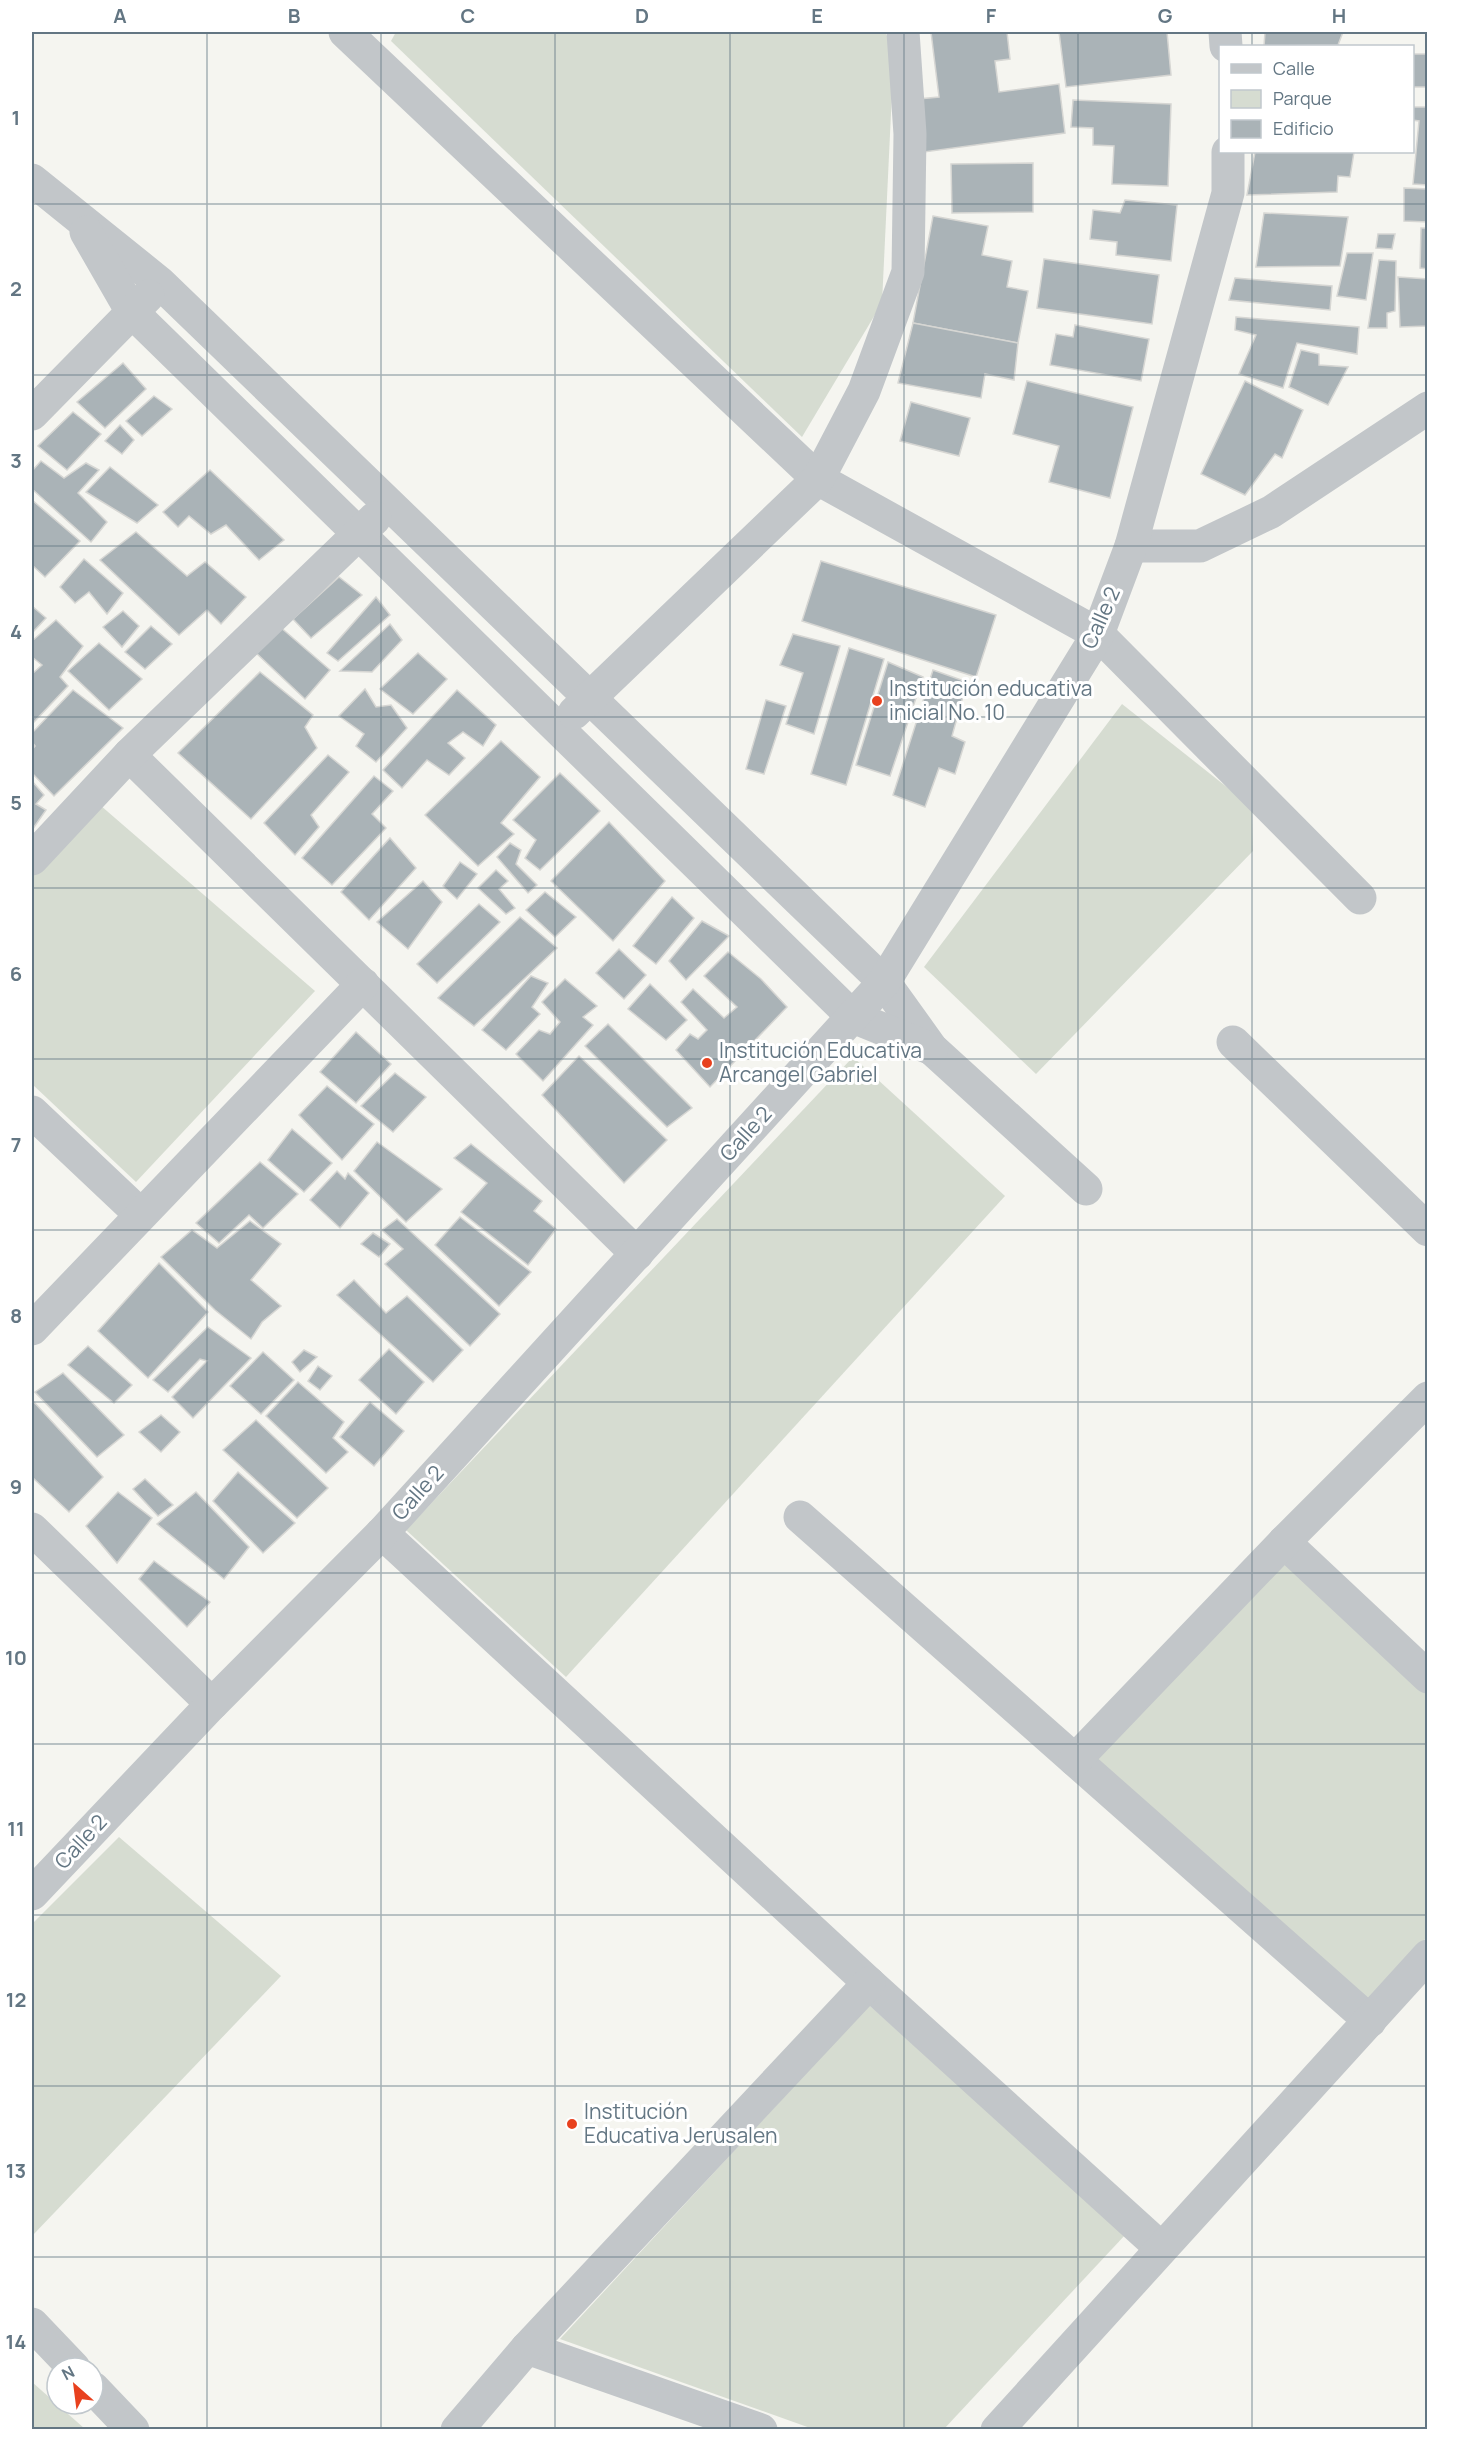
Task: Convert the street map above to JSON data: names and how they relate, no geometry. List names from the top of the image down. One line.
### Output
{"streets":{"street":["Calle 2"]},"places":["Institución educativa inicial No. 10","Institución Educativa Arcangel Gabriel","Institución Educativa Jerusalen"],"legend":["Calle","Parque","Edificio"],"north":"top left","grid":{"columns":["A","B","C","D","E","F","G","H"],"rows":["1","2","3","4","5","6","7","8","9","10","11","12","13","14"]}}
